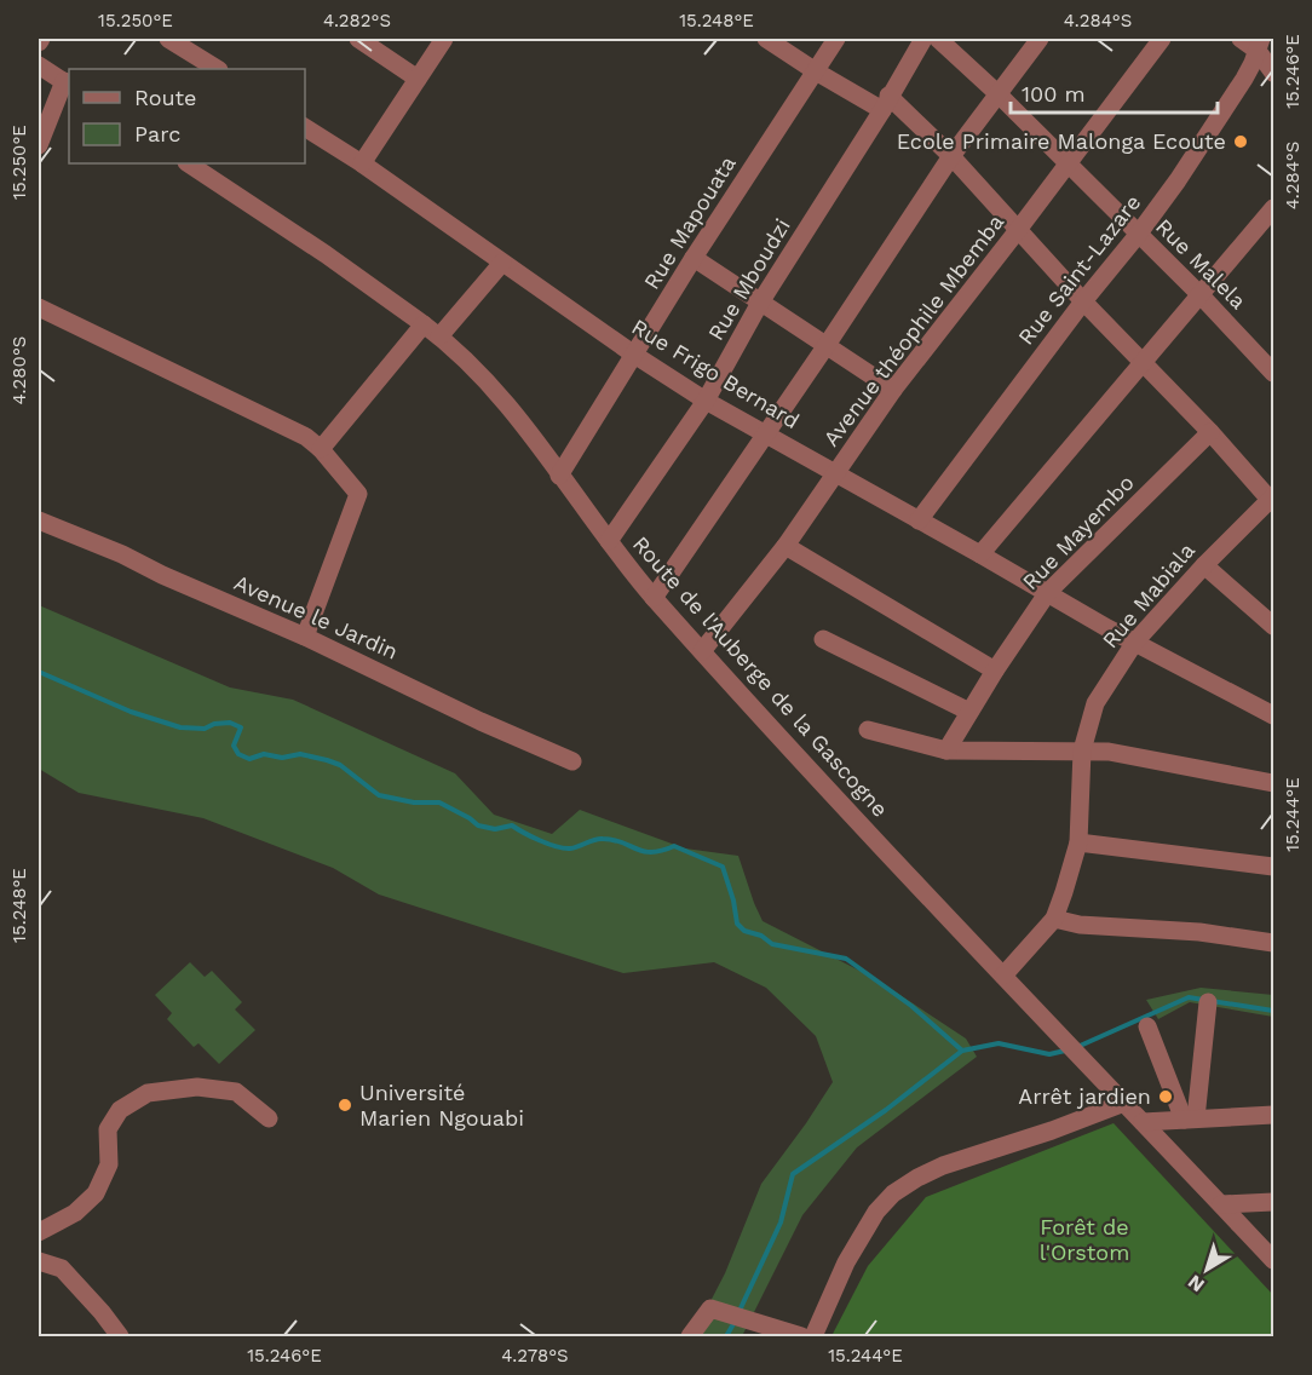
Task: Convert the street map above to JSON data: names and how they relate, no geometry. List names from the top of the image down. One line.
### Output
{"streets":{"street":["Rue Mapouata","Rue Malela","Rue Saint-Lazare","Rue Mboudzi","Avenue théophile Mbemba","Rue Frigo Bernard","Rue Mayembo","Rue Mabiala","Avenue le Jardin","Route de l'Auberge de la Gascogne"]},"crossings":[["Rue Mapouata","Rue Frigo Bernard"],["Rue Mapouata","Rue Mabiala"],["Rue Mapouata","Route de l'Auberge de la Gascogne"],["Rue Malela","Rue Saint-Lazare"],["Rue Malela","Avenue théophile Mbemba"],["Rue Saint-Lazare","Rue Frigo Bernard"],["Rue Saint-Lazare","Rue Mabiala"],["Rue Mboudzi","Rue Frigo Bernard"],["Rue Mboudzi","Rue Mabiala"],["Rue Mboudzi","Route de l'Auberge de la Gascogne"],["Avenue théophile Mbemba","Rue Frigo Bernard"],["Avenue théophile Mbemba","Rue Mabiala"],["Avenue théophile Mbemba","Route de l'Auberge de la Gascogne"],["Rue Frigo Bernard","Rue Mayembo"],["Rue Frigo Bernard","Rue Mabiala"],["Rue Mayembo","Rue Mabiala"],["Rue Mabiala","Route de l'Auberge de la Gascogne"]],"parks":["Forêt de l'Orstom"],"places":["Ecole Primaire Malonga Ecoute","Arrêt jardien","Université Marien Ngouabi"],"legend":["Route","Parc"],"scale_bar":"100 m","north":"bottom left","coordinates":["15.250°E","4.282°S","15.248°E","4.284°S","15.246°E","4.280°S","15.244°E","4.278°S"]}
